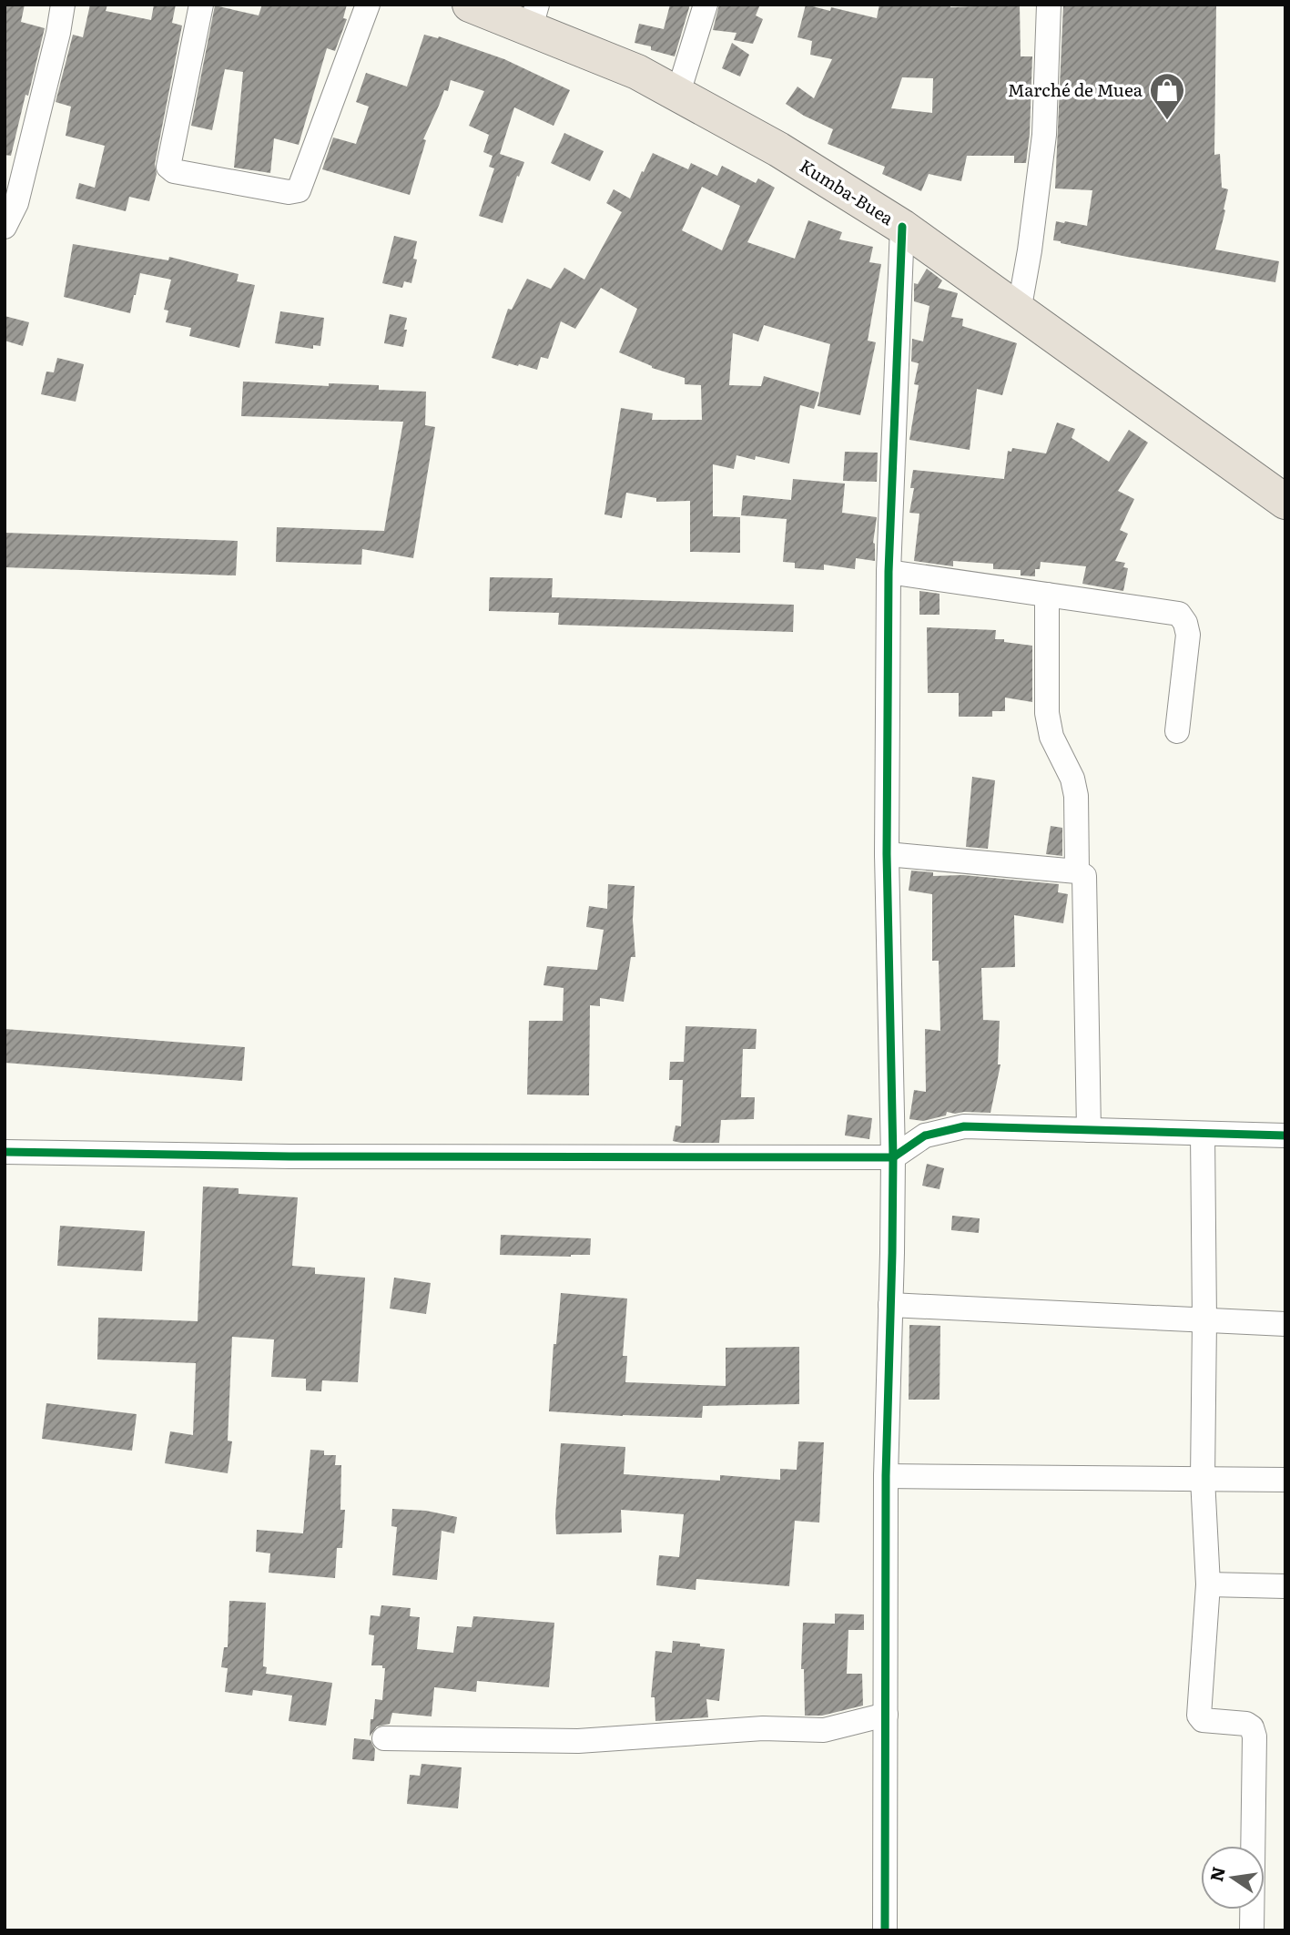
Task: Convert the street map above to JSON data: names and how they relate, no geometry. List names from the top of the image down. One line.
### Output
{"streets":{"highway":["Kumba-Buea"]},"places":{"shop":["Marché de Muea"]},"north":"left"}
